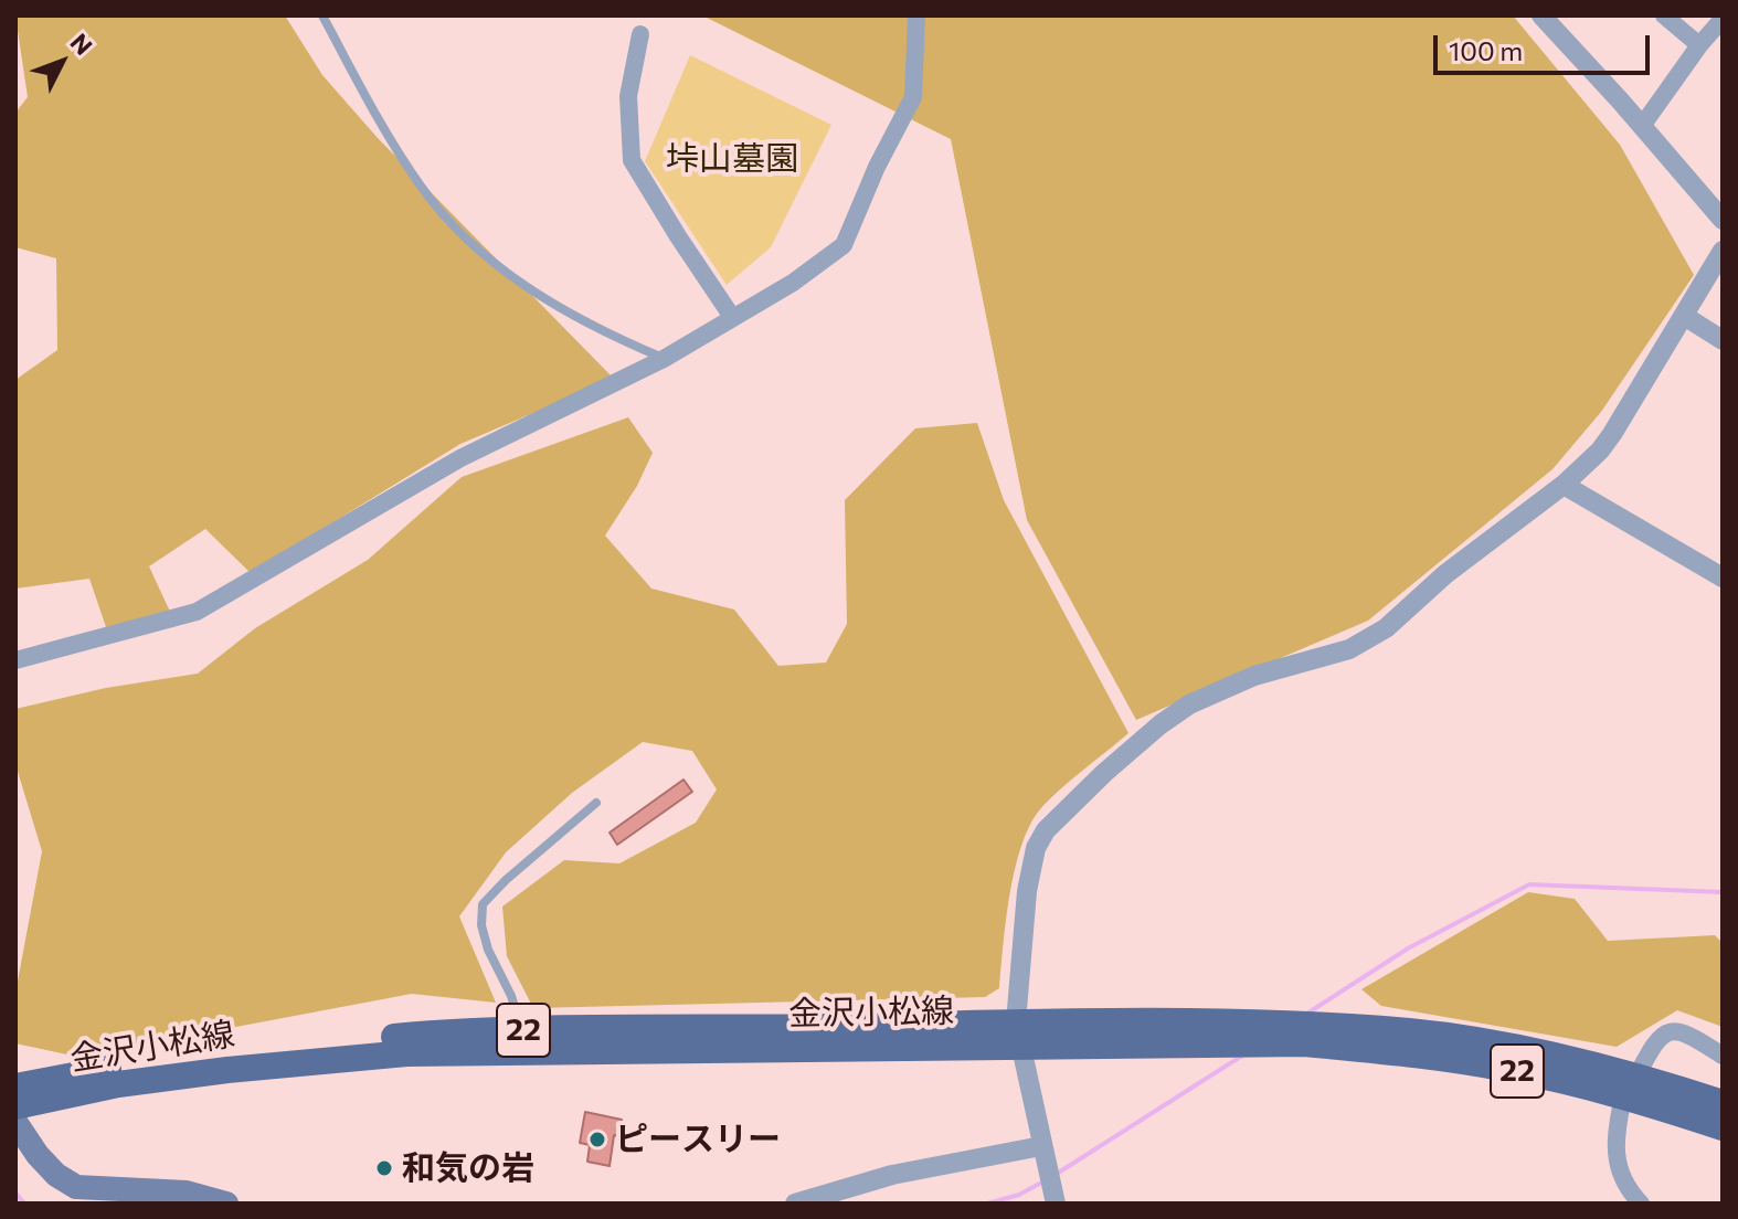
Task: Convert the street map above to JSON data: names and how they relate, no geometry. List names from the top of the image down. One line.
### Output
{"streets":{"main road":["金沢小松線","22"]},"parks":["垰山墓園"],"places":["ピースリー","和気の岩"],"scale_bar":"100 m","north":"top right"}
